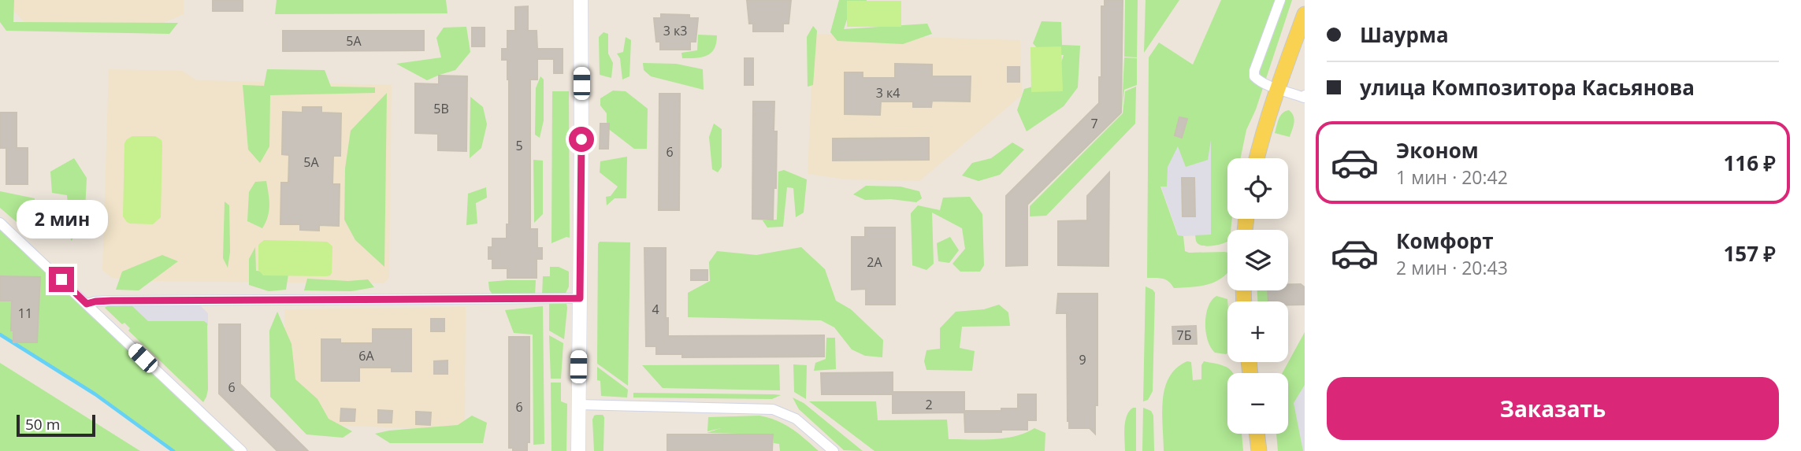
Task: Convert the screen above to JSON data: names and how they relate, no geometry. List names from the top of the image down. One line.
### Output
{"house_numbers":["3 к3","5А","3 к4","5В","7","5","6","5А","2А","4","11","7Б","6А","9","6","2","6"],"scale_bar":"50 m","page":{"banner":["Шаурма","улица Композитора Касьянова"],"list":[{"name":"Эконом","note":"1 мин · 20:42","value":"116 ₽"},{"name":"Комфорт","note":"2 мин · 20:43","value":"157 ₽"}],"map_buttons":["+","−"],"bubble":"2 мин","buttons":"Заказать","scale":"50 m"}}
